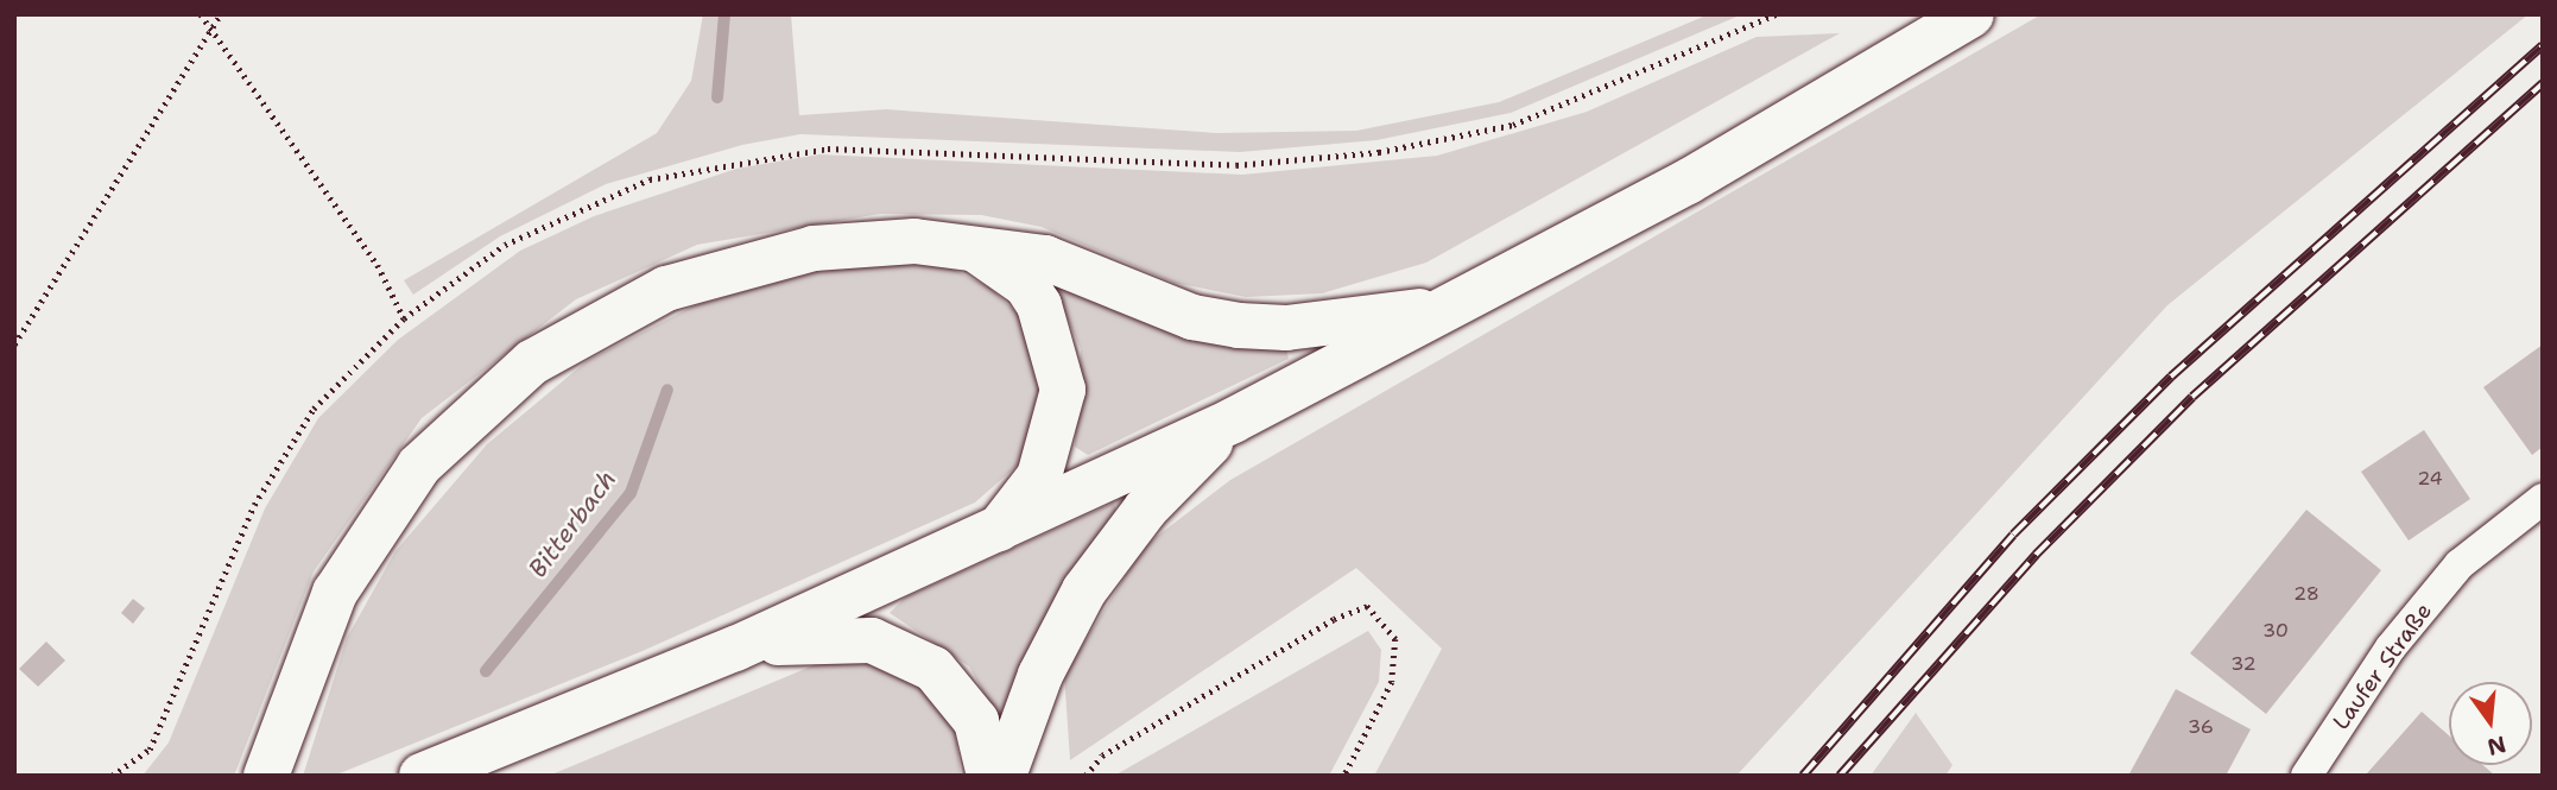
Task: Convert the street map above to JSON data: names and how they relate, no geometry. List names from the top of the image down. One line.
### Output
{"streets":{"street":["Laufer Straße"]},"water":["Bitterbach"],"house_numbers":["24","28","30","32","36"],"north":"bottom"}
